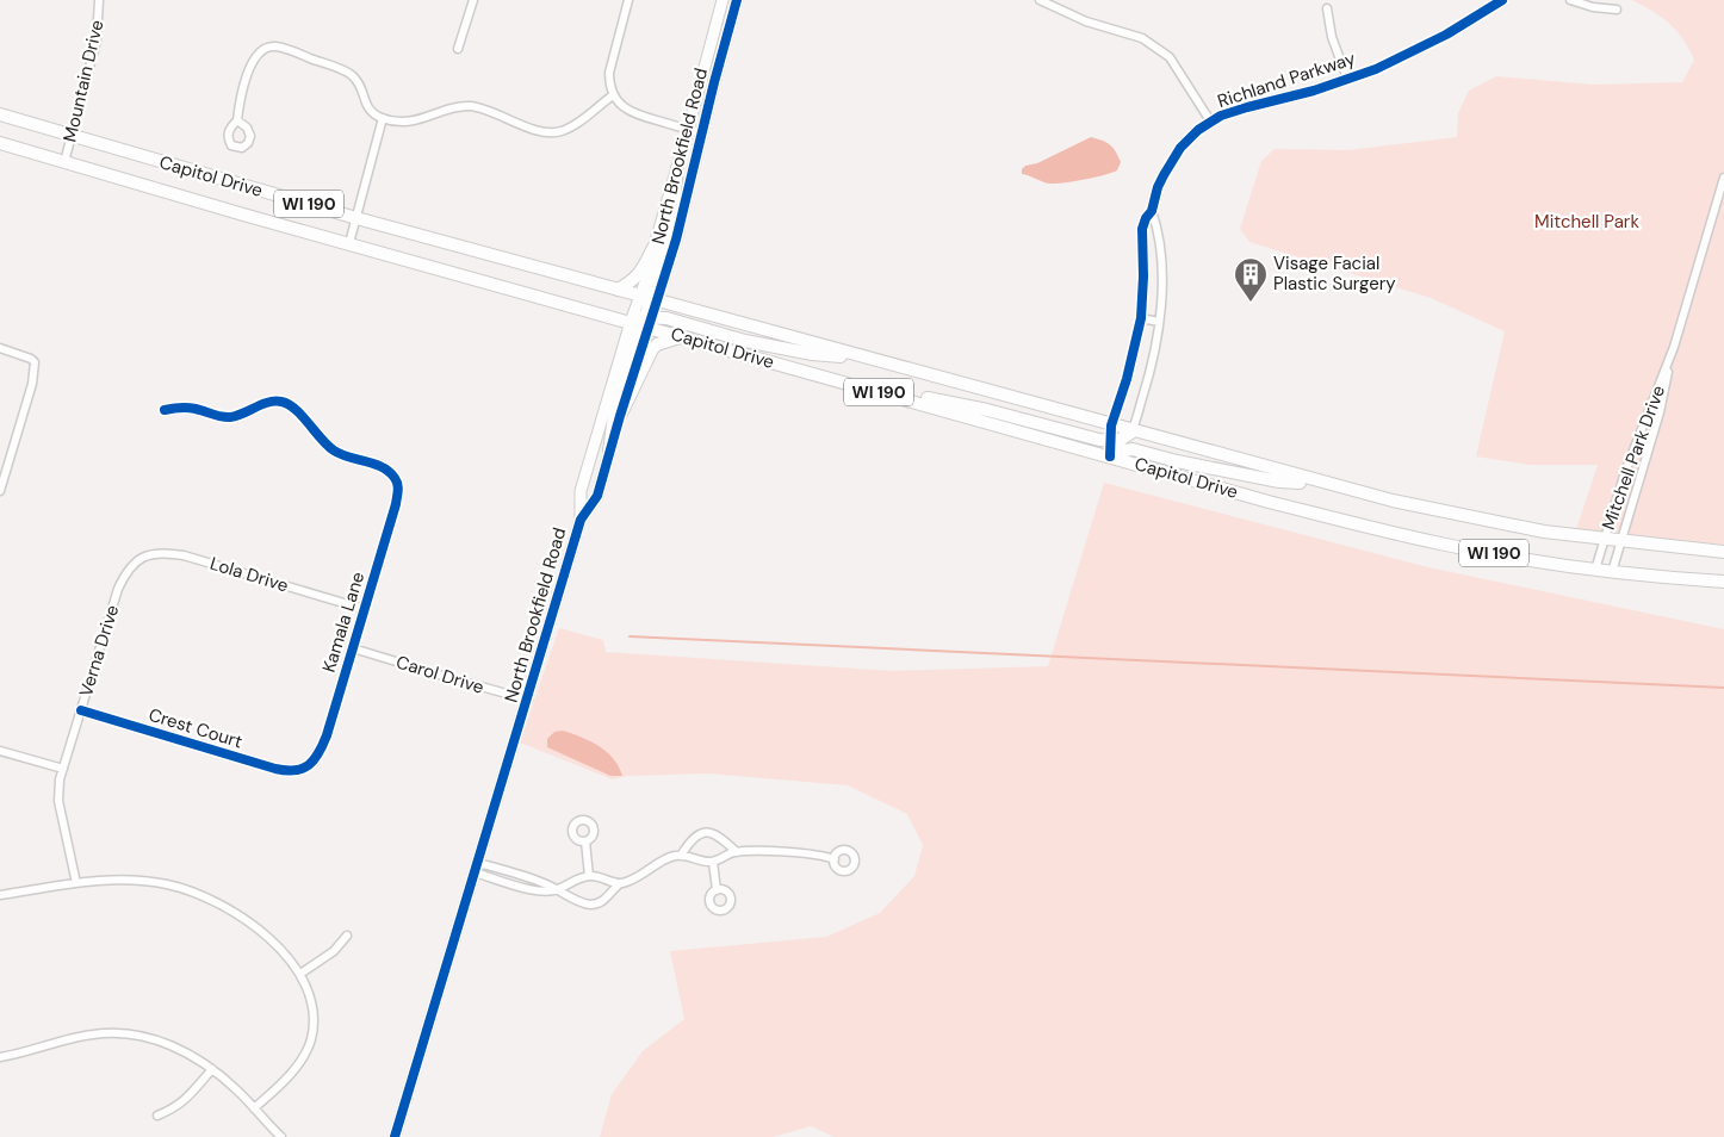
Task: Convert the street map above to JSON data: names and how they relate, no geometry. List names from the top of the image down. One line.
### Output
{"streets":{"main road":["Capitol Drive","WI 190"],"street":["Richland Parkway","Mountain Drive","North Brookfield Road","Mitchell Park Drive","Lola Drive","Kamala Lane","Verna Drive","Carol Drive","Crest Court"]},"crossings":[["Richland Parkway","Capitol Drive"],["Richland Parkway","WI 190"],["Mountain Drive","Capitol Drive"],["North Brookfield Road","Capitol Drive"],["North Brookfield Road","Carol Drive"],["Capitol Drive","WI 190"],["Capitol Drive","Mitchell Park Drive"],["Lola Drive","Kamala Lane"],["Lola Drive","Verna Drive"],["Kamala Lane","Carol Drive"],["Kamala Lane","Crest Court"],["Verna Drive","Crest Court"]],"parks":["Mitchell Park"],"places":{"building":["Visage Facial Plastic Surgery"]}}
